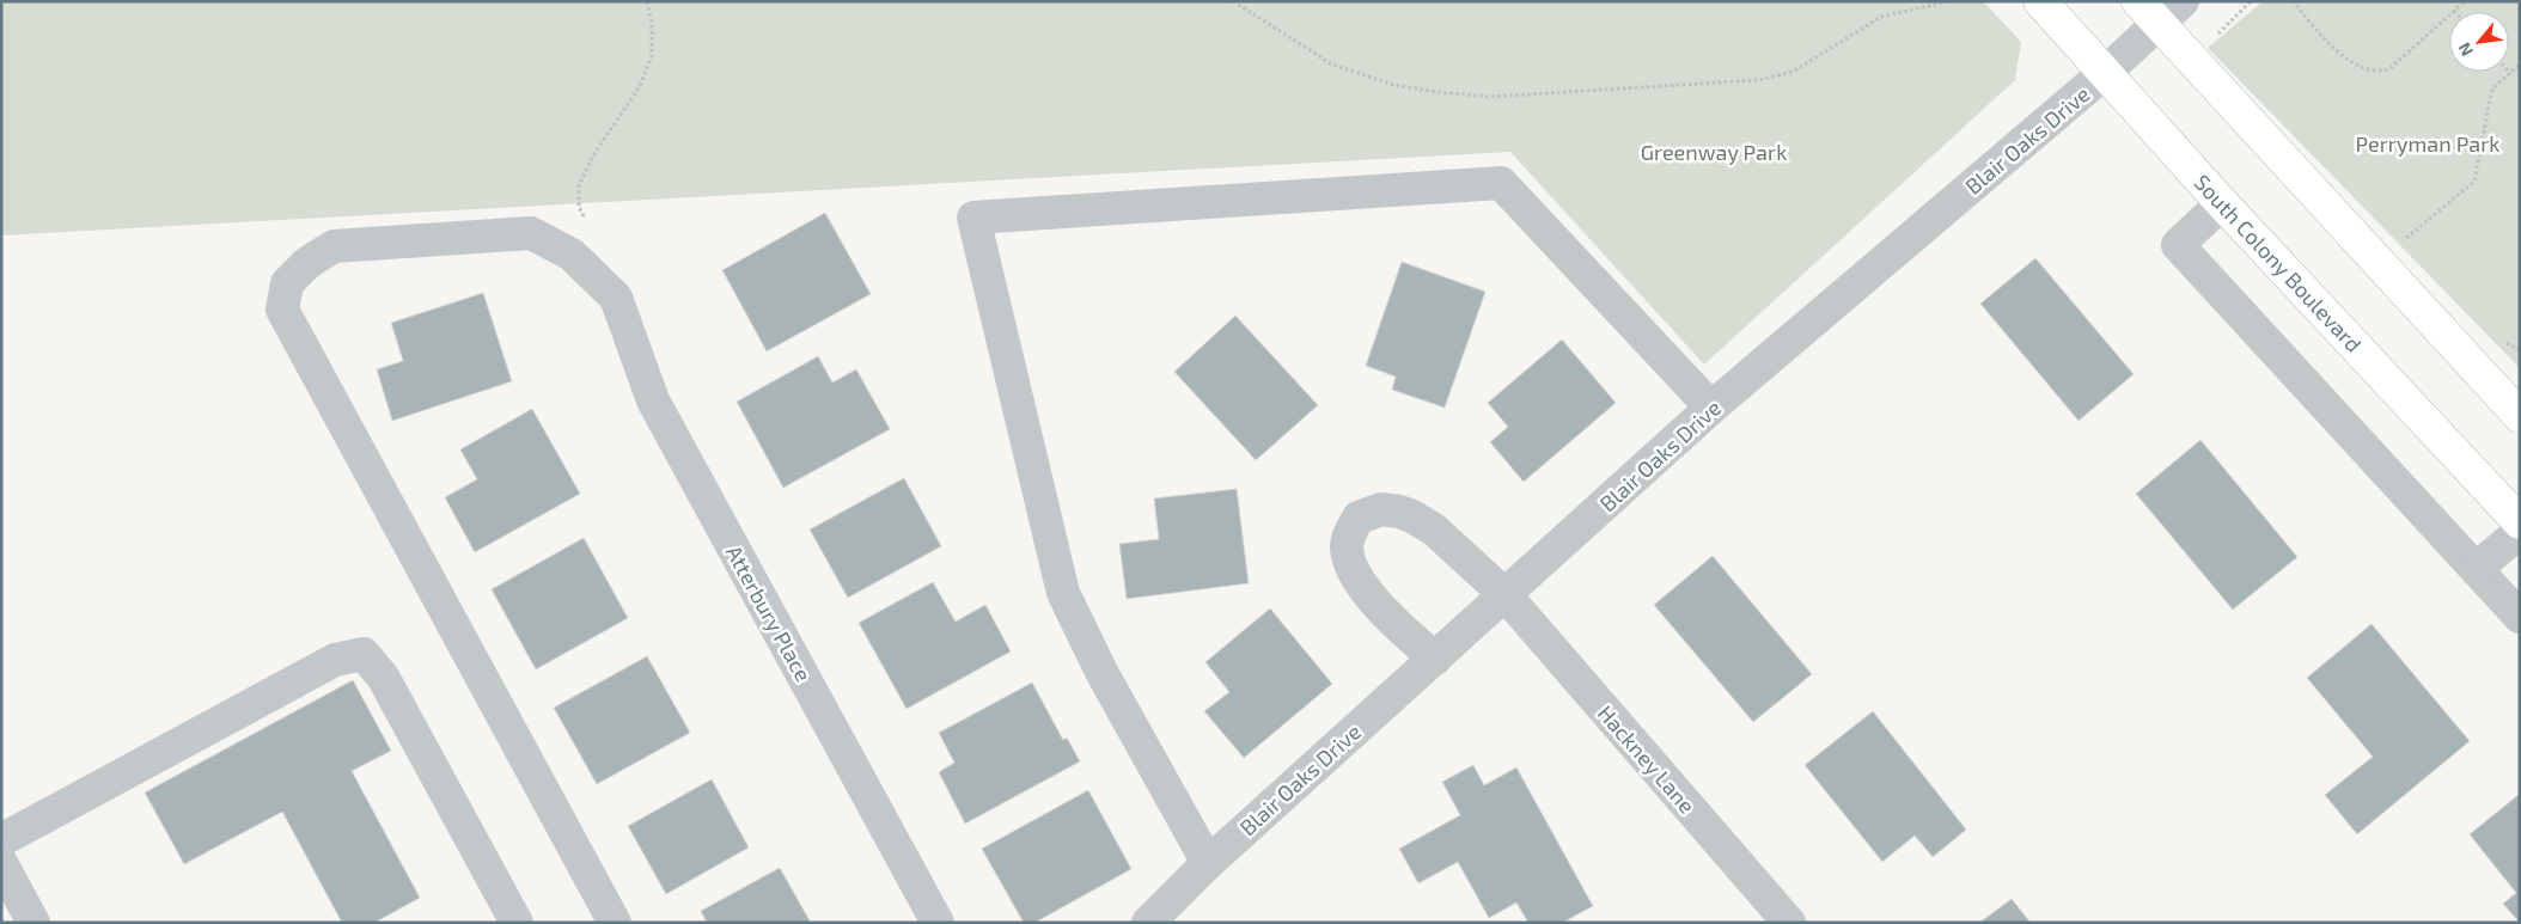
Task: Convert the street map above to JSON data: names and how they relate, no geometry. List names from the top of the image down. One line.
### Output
{"streets":{"main road":["South Colony Boulevard"],"street":["Blair Oaks Drive","Atterbury Place","Hackney Lane"]},"crossings":[["Blair Oaks Drive","South Colony Boulevard"],["Blair Oaks Drive","Hackney Lane"]],"parks":["Perryman Park","Greenway Park"],"north":"bottom left"}
